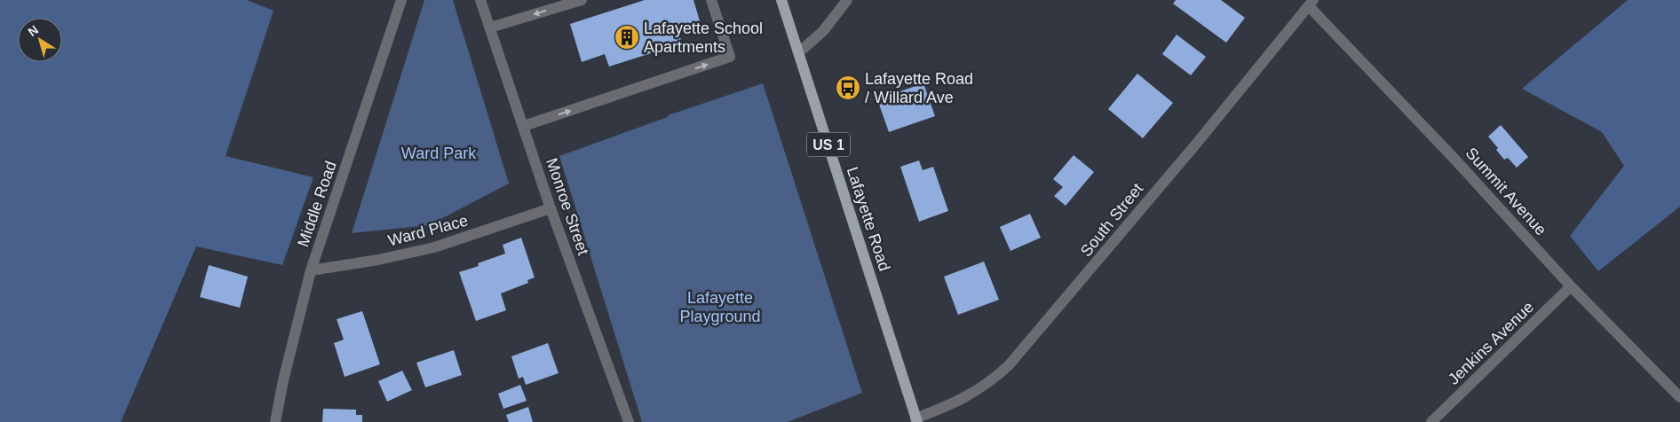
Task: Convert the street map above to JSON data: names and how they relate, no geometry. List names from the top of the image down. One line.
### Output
{"streets":{"main road":["US 1","Lafayette Road"],"street":["Summit Avenue","Middle Road","Monroe Street","South Street","Ward Place","Jenkins Avenue"]},"crossings":[["Summit Avenue","South Street"],["Summit Avenue","Jenkins Avenue"],["Middle Road","Ward Place"],["Monroe Street","Ward Place"],["Lafayette Road","South Street"]],"parks":["Ward Park","Lafayette Playground"],"places":{"building":["Lafayette School Apartments"],"bus stop":["Lafayette Road / Willard Ave"]},"north":"top left"}
